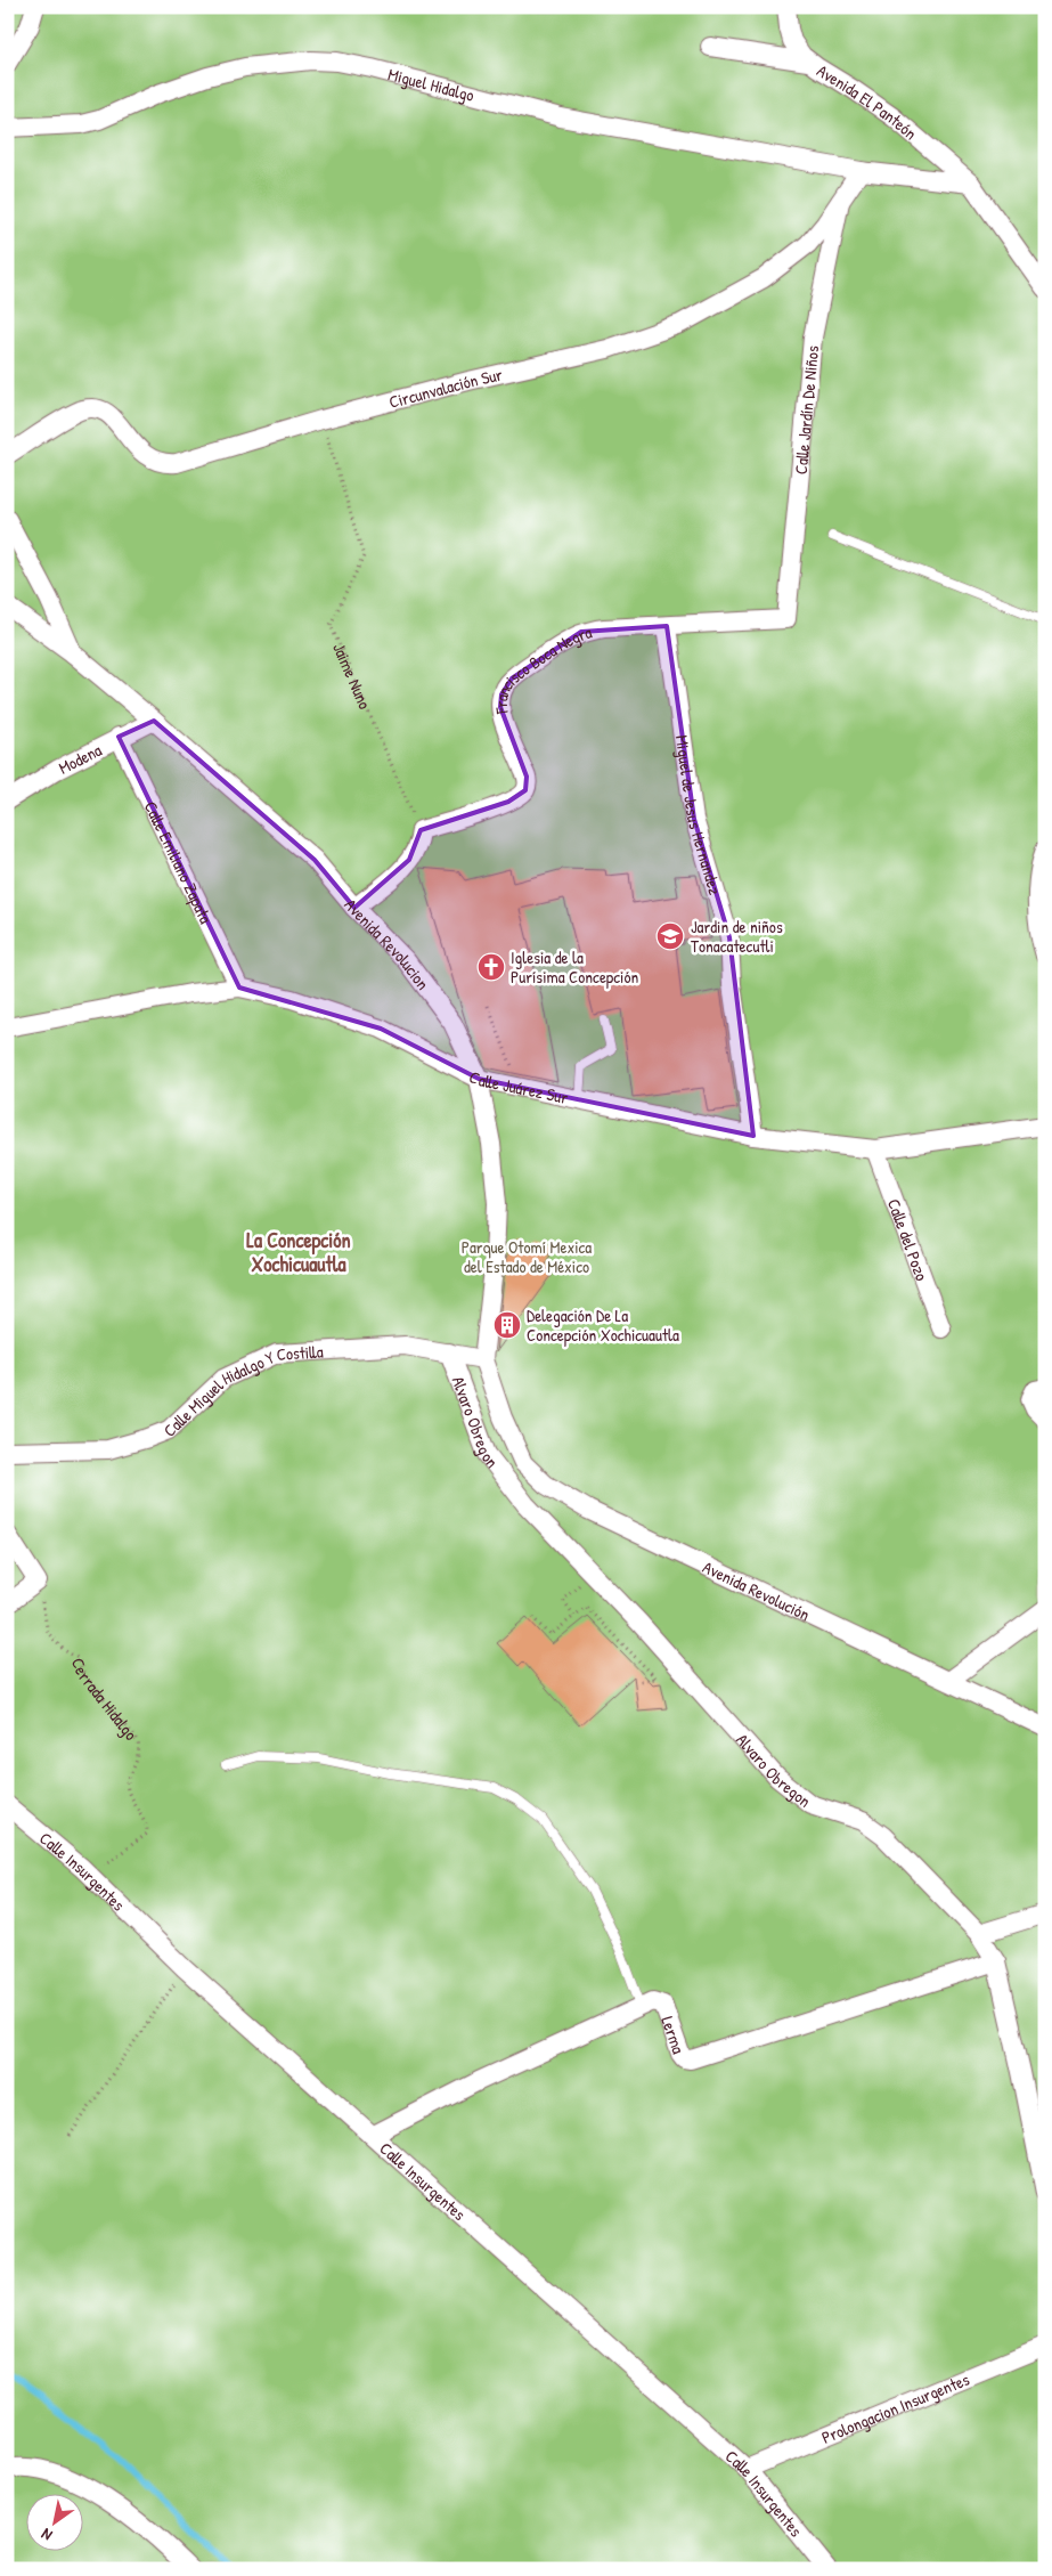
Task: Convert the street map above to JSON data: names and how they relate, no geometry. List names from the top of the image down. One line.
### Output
{"streets":{"street":["Miguel Hidalgo","Avenida El Panteón","Circunvalación Sur","Calle Jardín De Niños","Francisco Boca Negra","Modena","Miguel de Jesus Hernandez","Calle Emiliano Zapata","Avenida Revolucion","Calle Juárez Sur","Calle del Pozo","Calle Miguel Hidalgo Y Costilla","Alvaro Obregon","Avenida Revolución","Calle Insurgentes","Lerma","Prolongacion Insurgentes"],"path":["Jaime Nuno","Cerrada Hidalgo"]},"crossings":[["Miguel Hidalgo","Circunvalación Sur"],["Circunvalación Sur","Calle Jardín De Niños"],["Circunvalación Sur","Jaime Nuno"],["Calle Jardín De Niños","Francisco Boca Negra"],["Jaime Nuno","Francisco Boca Negra"],["Francisco Boca Negra","Miguel de Jesus Hernandez"],["Modena","Calle Emiliano Zapata"],["Modena","Avenida Revolucion"],["Miguel de Jesus Hernandez","Calle Juárez Sur"],["Calle Emiliano Zapata","Calle Juárez Sur"],["Avenida Revolucion","Calle Juárez Sur"],["Avenida Revolucion","Calle Miguel Hidalgo Y Costilla"],["Avenida Revolucion","Avenida Revolución"],["Calle Juárez Sur","Calle del Pozo"],["Calle Miguel Hidalgo Y Costilla","Alvaro Obregon"],["Alvaro Obregon","Lerma"],["Cerrada Hidalgo","Calle Insurgentes"],["Calle Insurgentes","Lerma"],["Calle Insurgentes","Prolongacion Insurgentes"]],"districts":["La Concepción Xochicuautla"],"parks":["Parque Otomí Mexica del Estado de México"],"places":{"school or university":["Jardin de niños Tonacatecutli"],"church":["Iglesia de la Purísima Concepción"],"building":["Delegación De La Concepción Xochicuautla"]},"north":"bottom left"}
